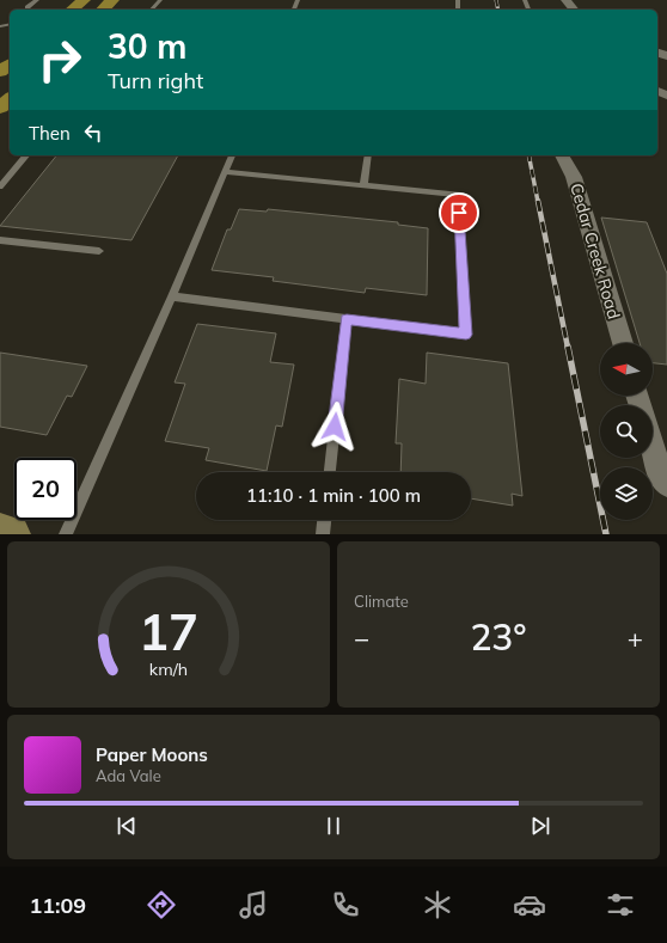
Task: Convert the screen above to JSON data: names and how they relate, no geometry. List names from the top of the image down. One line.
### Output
{"streets":{"street":["Cedar Creek Road"]},"north":"left","page":{"turn":["30 m","Turn right"],"then":"Then","limit":"20","trip":"11:10 · 1 min · 100 m","tile":"Climate","heat":["−","23°","+"],"song":["Paper Moons","Ada Vale"],"tabs":"11:09","gauge":["17","km/h"]}}
